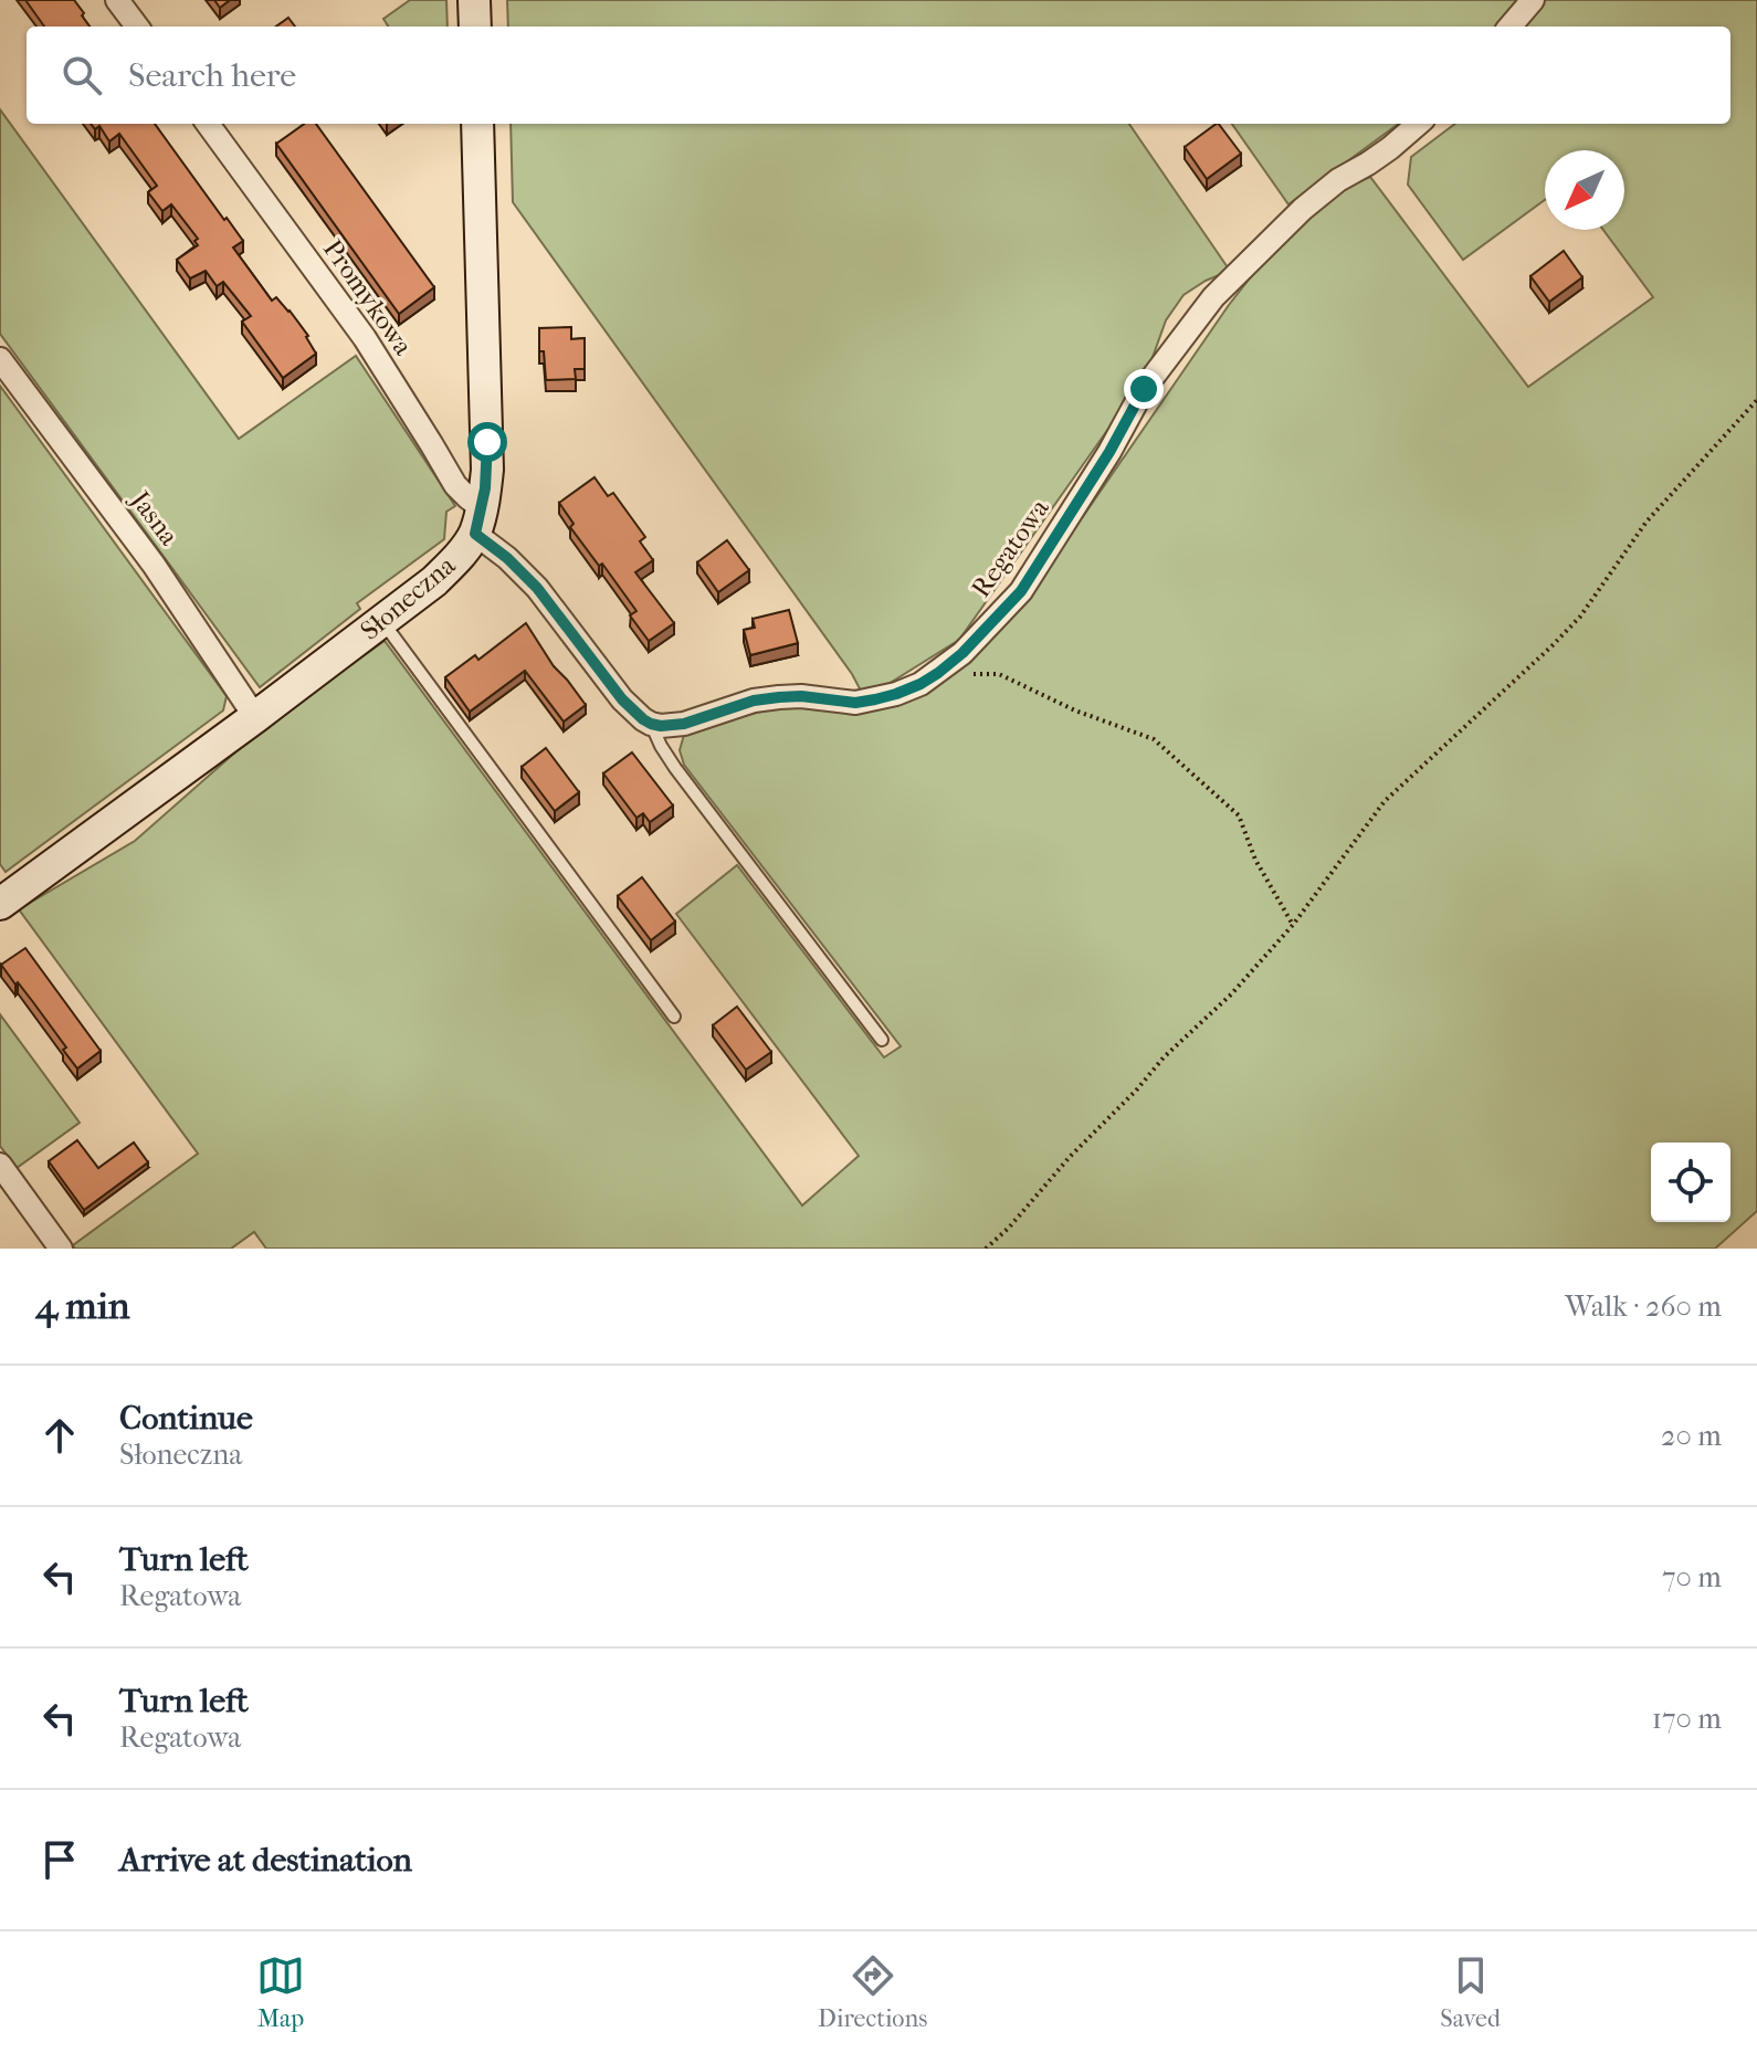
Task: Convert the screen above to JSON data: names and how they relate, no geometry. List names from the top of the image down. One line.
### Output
{"streets":{"street":["Promykowa","Jasna","Regatowa","Słoneczna"]},"crossings":[["Promykowa","Słoneczna"],["Jasna","Słoneczna"]],"north":"bottom left","page":{"search":"Search here","heading":["4 min","Walk · 260 m"],"list":[["Continue","Słoneczna","20 m"],["Turn left","Regatowa","70 m"],["Turn left","Regatowa","170 m"],"Arrive at destination"],"nav":["Map","Directions","Saved"]}}
